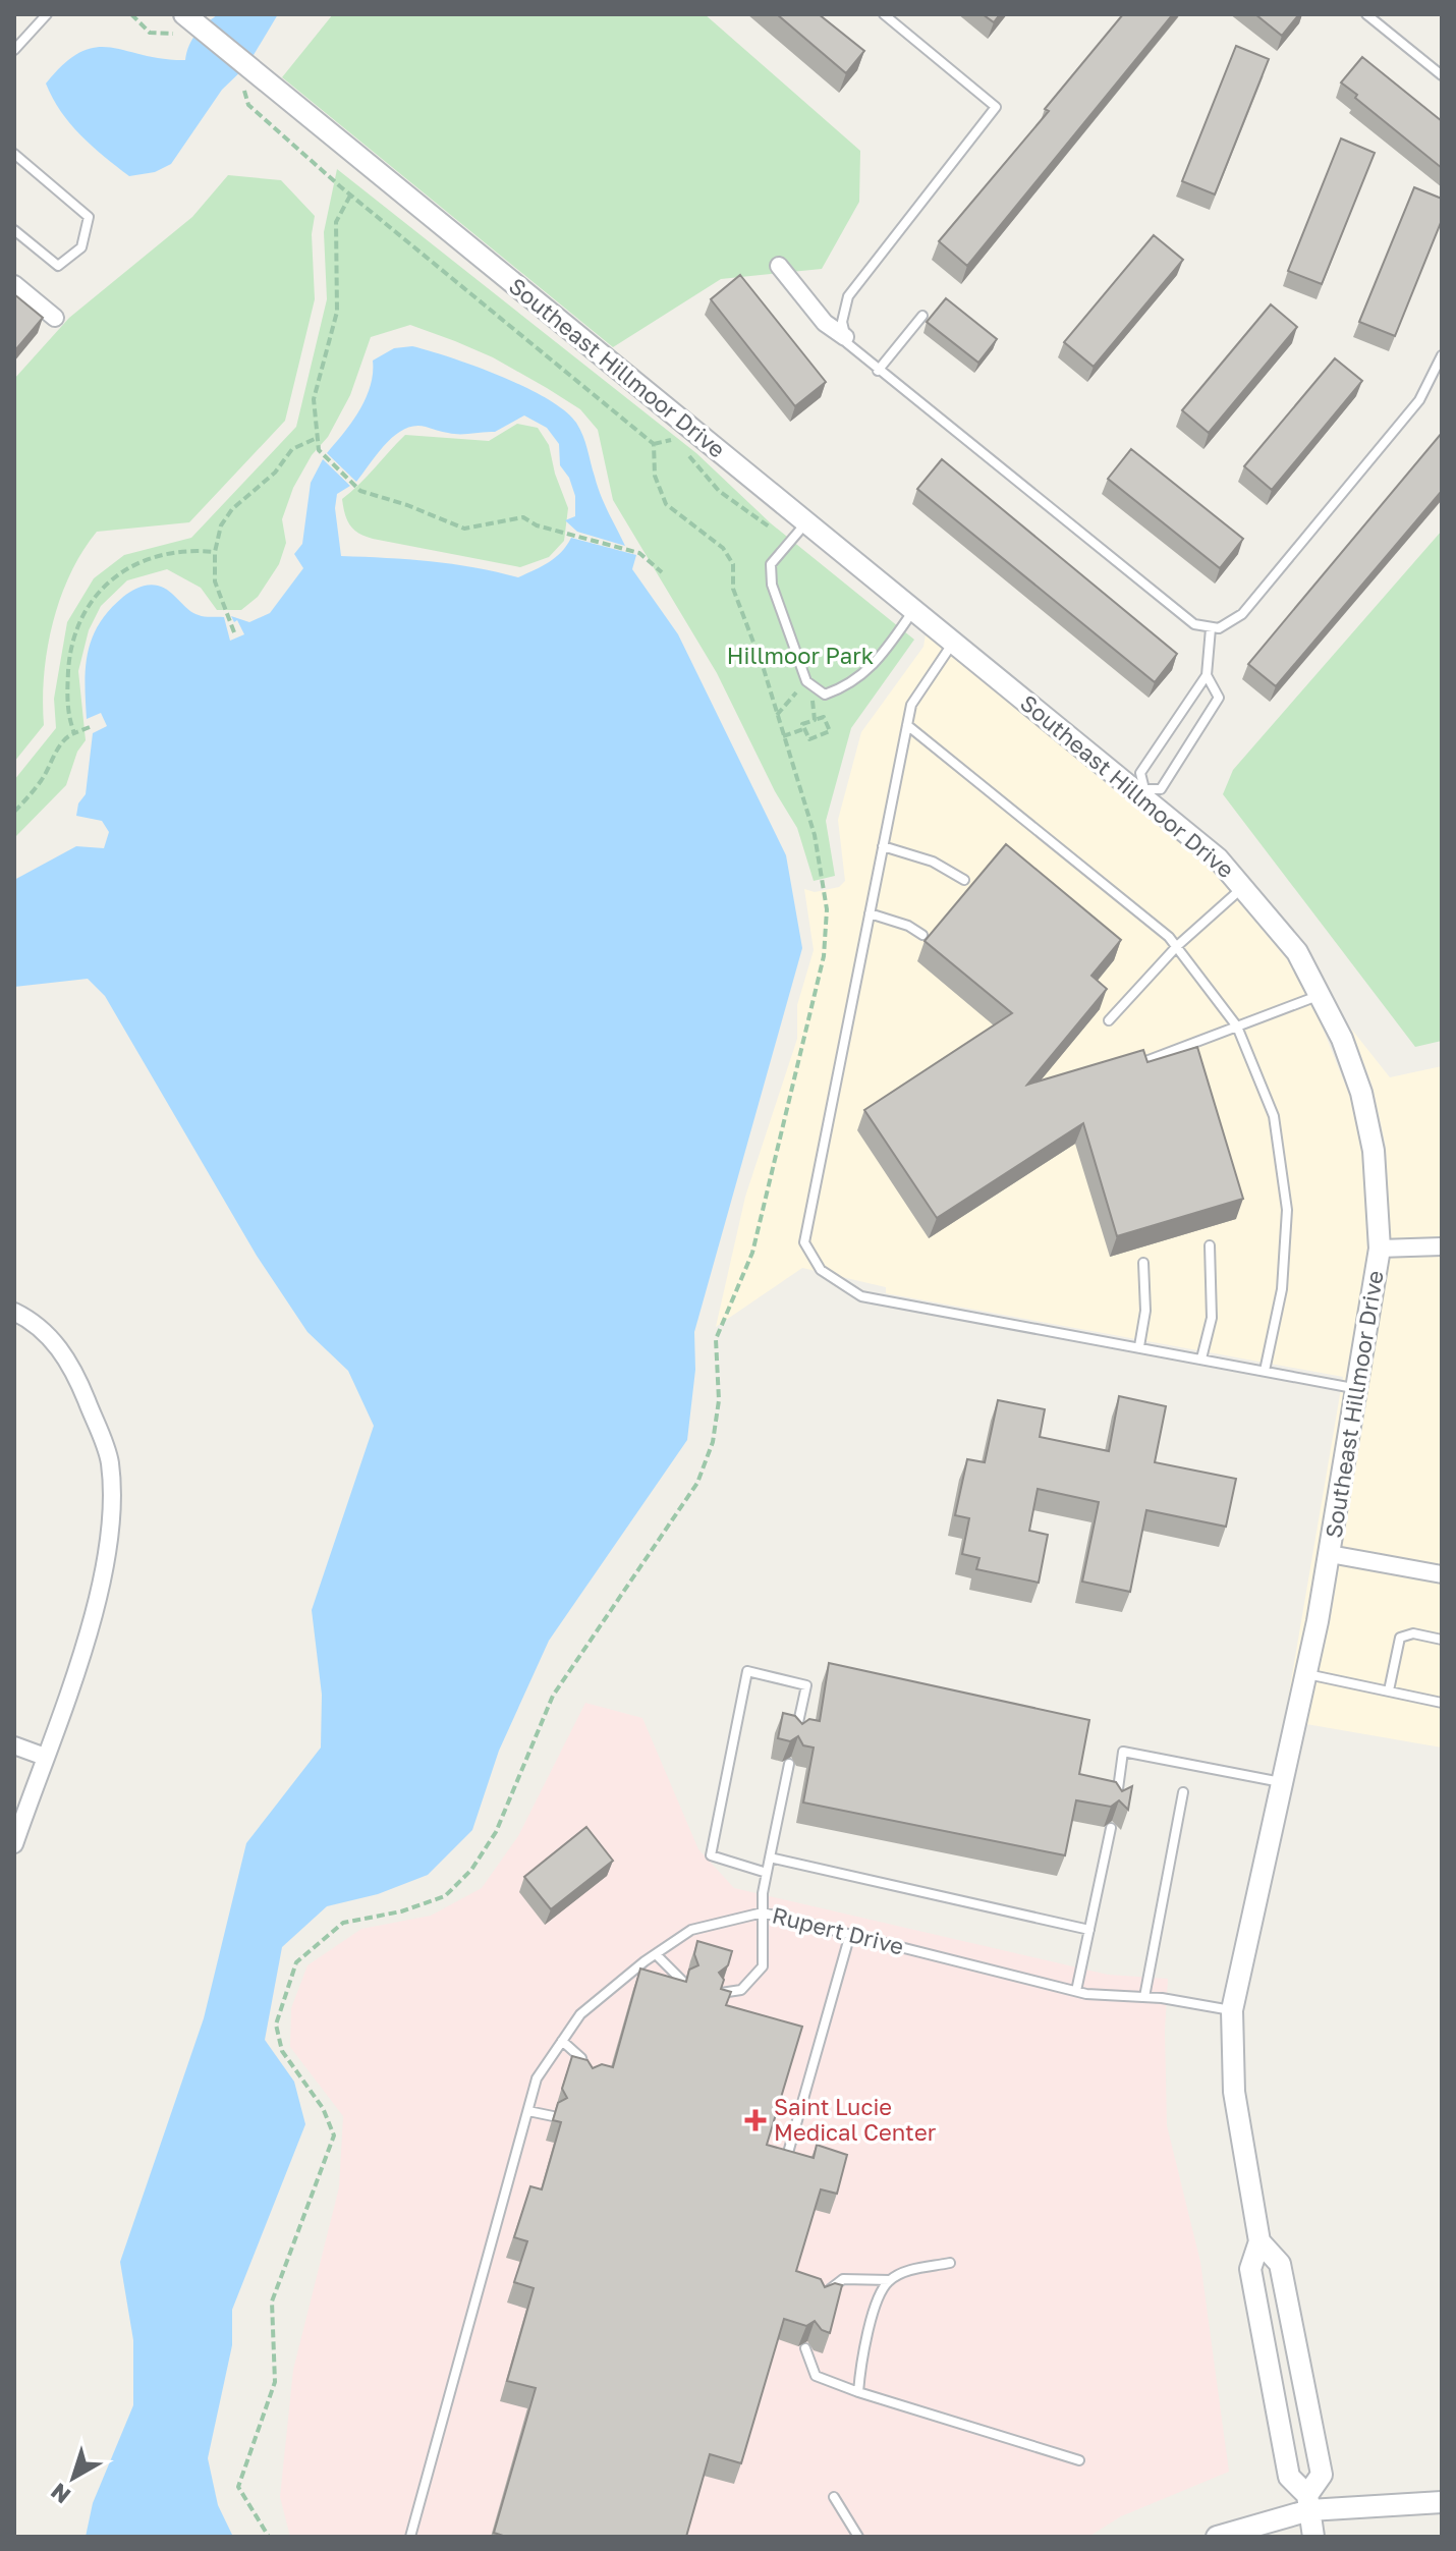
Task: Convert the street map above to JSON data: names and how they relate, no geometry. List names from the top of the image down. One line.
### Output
{"streets":{"street":["Southeast Hillmoor Drive"],"lane":["Rupert Drive"]},"crossings":[["Southeast Hillmoor Drive","Rupert Drive"]],"parks":["Hillmoor Park"],"places":{"health":["Saint Lucie Medical Center"]},"north":"bottom left"}
